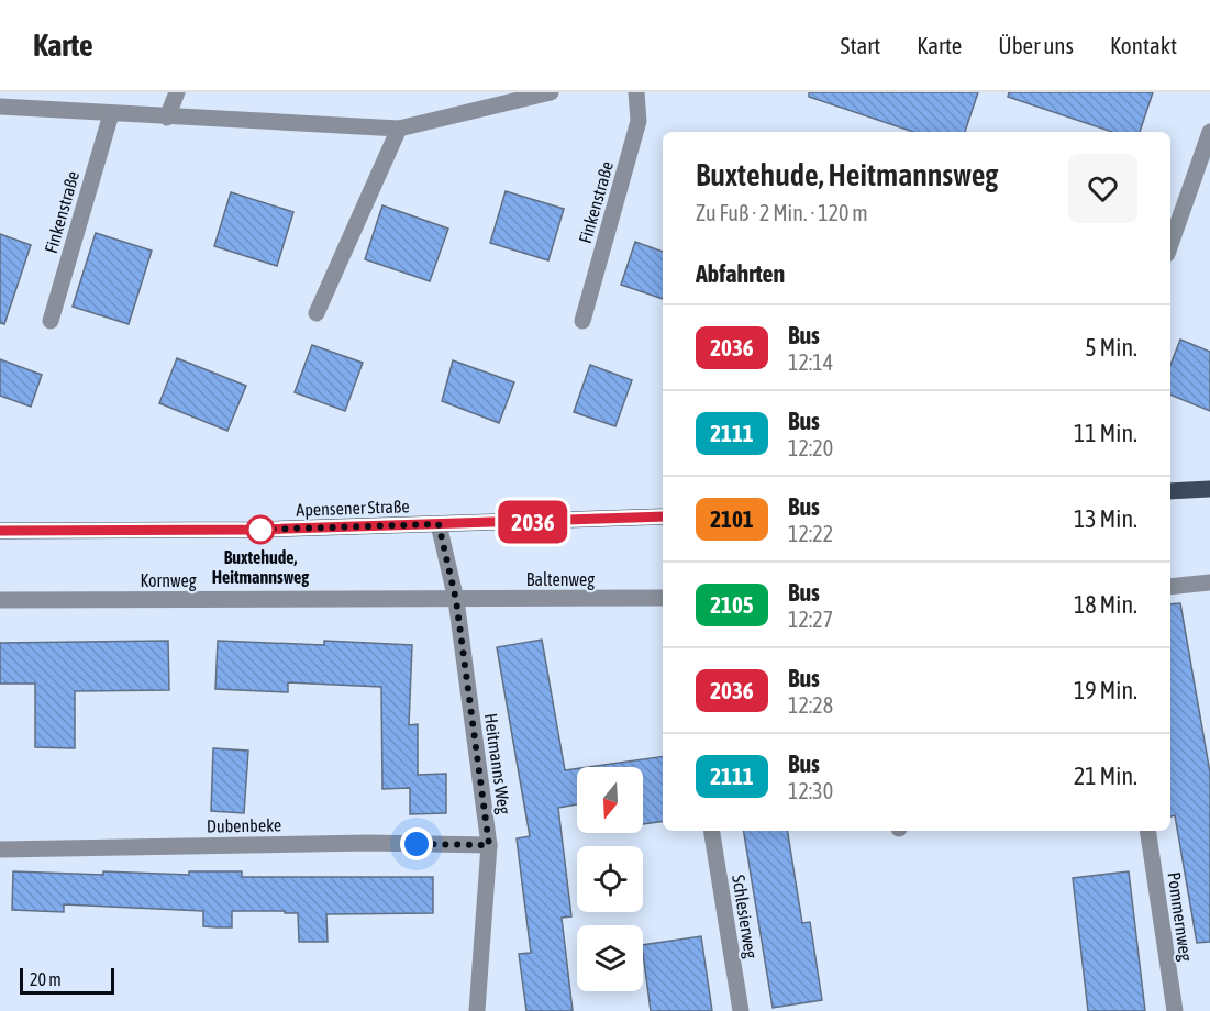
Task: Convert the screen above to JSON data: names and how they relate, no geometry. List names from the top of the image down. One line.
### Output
{"streets":{"main road":["Apensener Straße"],"street":["Finkenstraße","Baltenweg","Kornweg","Heitmanns Weg","Dubenbeke","Schlesierweg","Pommernweg"]},"crossings":[["Apensener Straße","Heitmanns Weg"],["Baltenweg","Kornweg"],["Baltenweg","Heitmanns Weg"],["Kornweg","Heitmanns Weg"],["Heitmanns Weg","Dubenbeke"]],"places":["Buxtehude, Heitmannsweg"],"lines":["bus line 2036"],"scale_bar":"20 m","north":"bottom","page":{"header":"Karte","nav":["Start","Karte","Über uns","Kontakt"],"on_map":"2036","heading":[["Buxtehude, Heitmannsweg","Zu Fuß · 2 Min. · 120 m"],"Abfahrten"],"list":[{"mark":"2036","name":"Bus","note":"12:14","value":"5 Min."},{"mark":"2111","name":"Bus","note":"12:20","value":"11 Min."},{"mark":"2101","name":"Bus","note":"12:22","value":"13 Min."},{"mark":"2105","name":"Bus","note":"12:27","value":"18 Min."},{"mark":"2036","name":"Bus","note":"12:28","value":"19 Min."},{"mark":"2111","name":"Bus","note":"12:30","value":"21 Min."}],"scale":"20 m"}}
